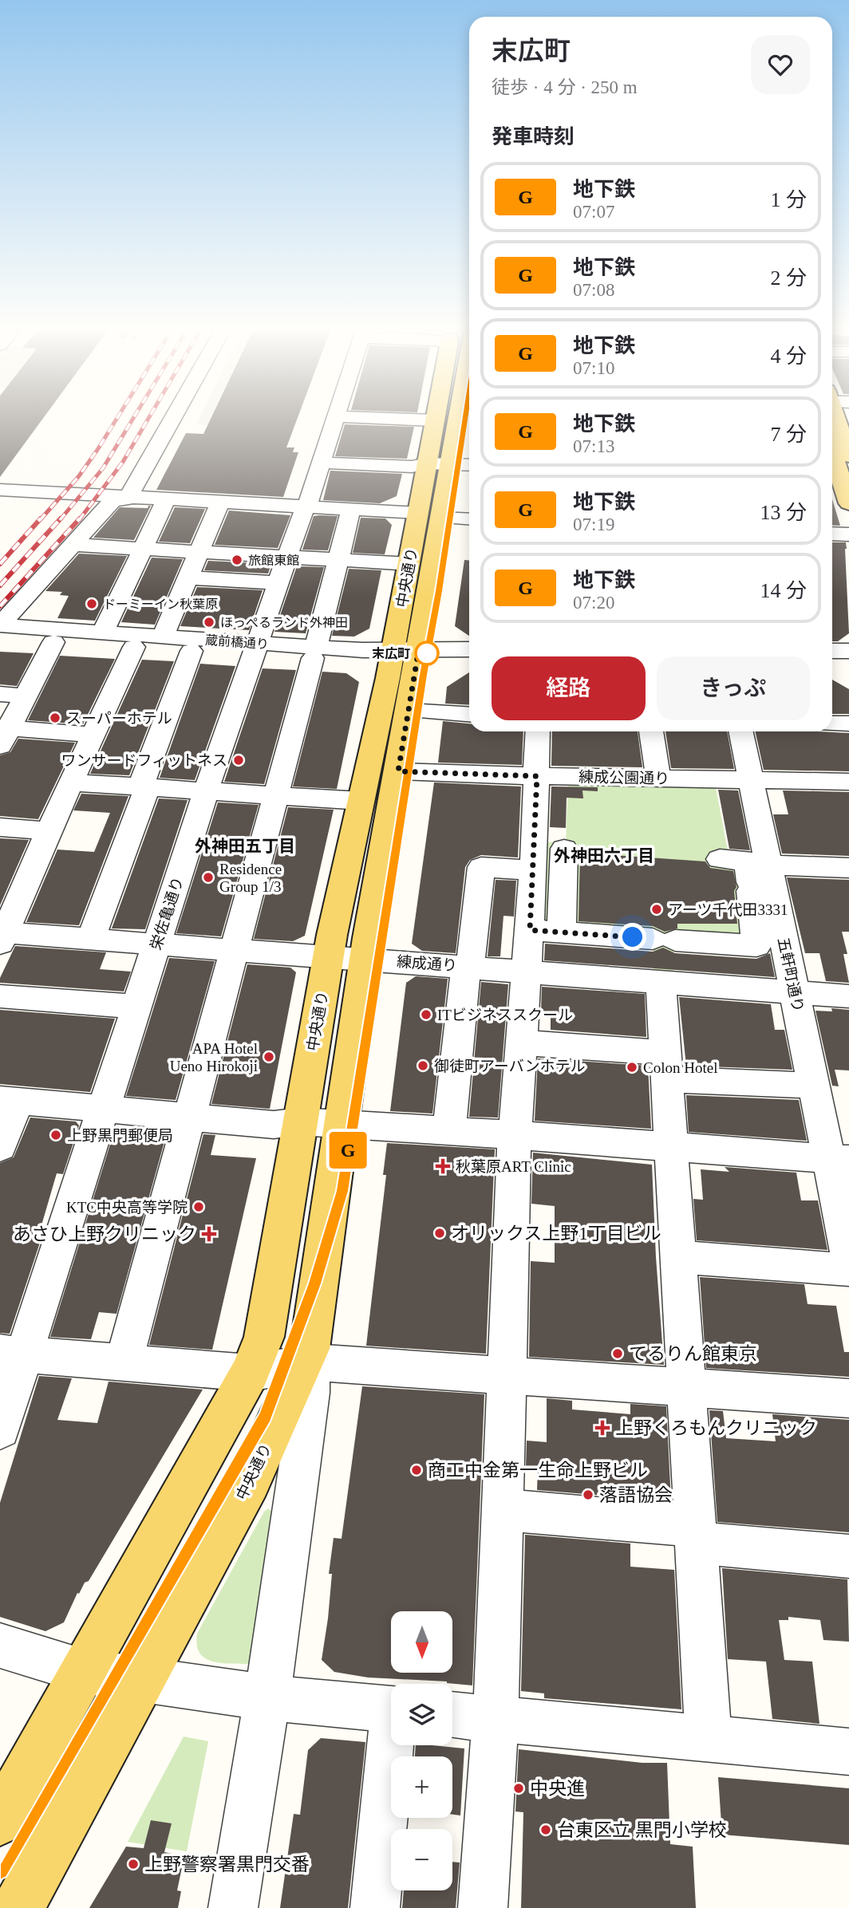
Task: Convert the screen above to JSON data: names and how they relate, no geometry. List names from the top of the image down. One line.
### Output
{"streets":{"main road":["中央通り"],"street":["蔵前橋通り","練成公園通り","栄佐亀通り","練成通り","五軒町通り"]},"crossings":[["中央通り","蔵前橋通り"],["中央通り","練成公園通り"],["中央通り","練成通り"],["蔵前橋通り","栄佐亀通り"],["練成公園通り","五軒町通り"],["栄佐亀通り","練成通り"],["練成通り","五軒町通り"]],"districts":["外神田五丁目","外神田六丁目"],"places":{"other":["旅館東館","ドーミーイン秋葉原","ほっぺるランド外神田","末広町","スーパーホテル","ワンサードフィットネス","Residence Group 1/3","アーツ千代田3331","ITビジネススクール","APA Hotel Ueno Hirokoji","御徒町アーバンホテル","Colon Hotel","上野黒門郵便局","KTC中央高等学院","オリックス上野1丁目ビル","てるりん館東京","商工中金第一生命上野ビル","落語協会","中央進","台東区立 黒門小学校","上野警察署黒門交番"],"health":["秋葉原ART Clinic","あさひ上野クリニック","上野くろもんクリニック"]},"lines":["metro line G"],"north":"bottom","page":{"on_map":"G","heading":[["末広町","徒歩 · 4 分 · 250 m"],"発車時刻"],"list":[{"mark":"G","name":"地下鉄","note":"07:07","value":"1 分"},{"mark":"G","name":"地下鉄","note":"07:08","value":"2 分"},{"mark":"G","name":"地下鉄","note":"07:10","value":"4 分"},{"mark":"G","name":"地下鉄","note":"07:13","value":"7 分"},{"mark":"G","name":"地下鉄","note":"07:19","value":"13 分"},{"mark":"G","name":"地下鉄","note":"07:20","value":"14 分"}],"buttons":["経路","きっぷ"],"map_buttons":["+","−"]}}
